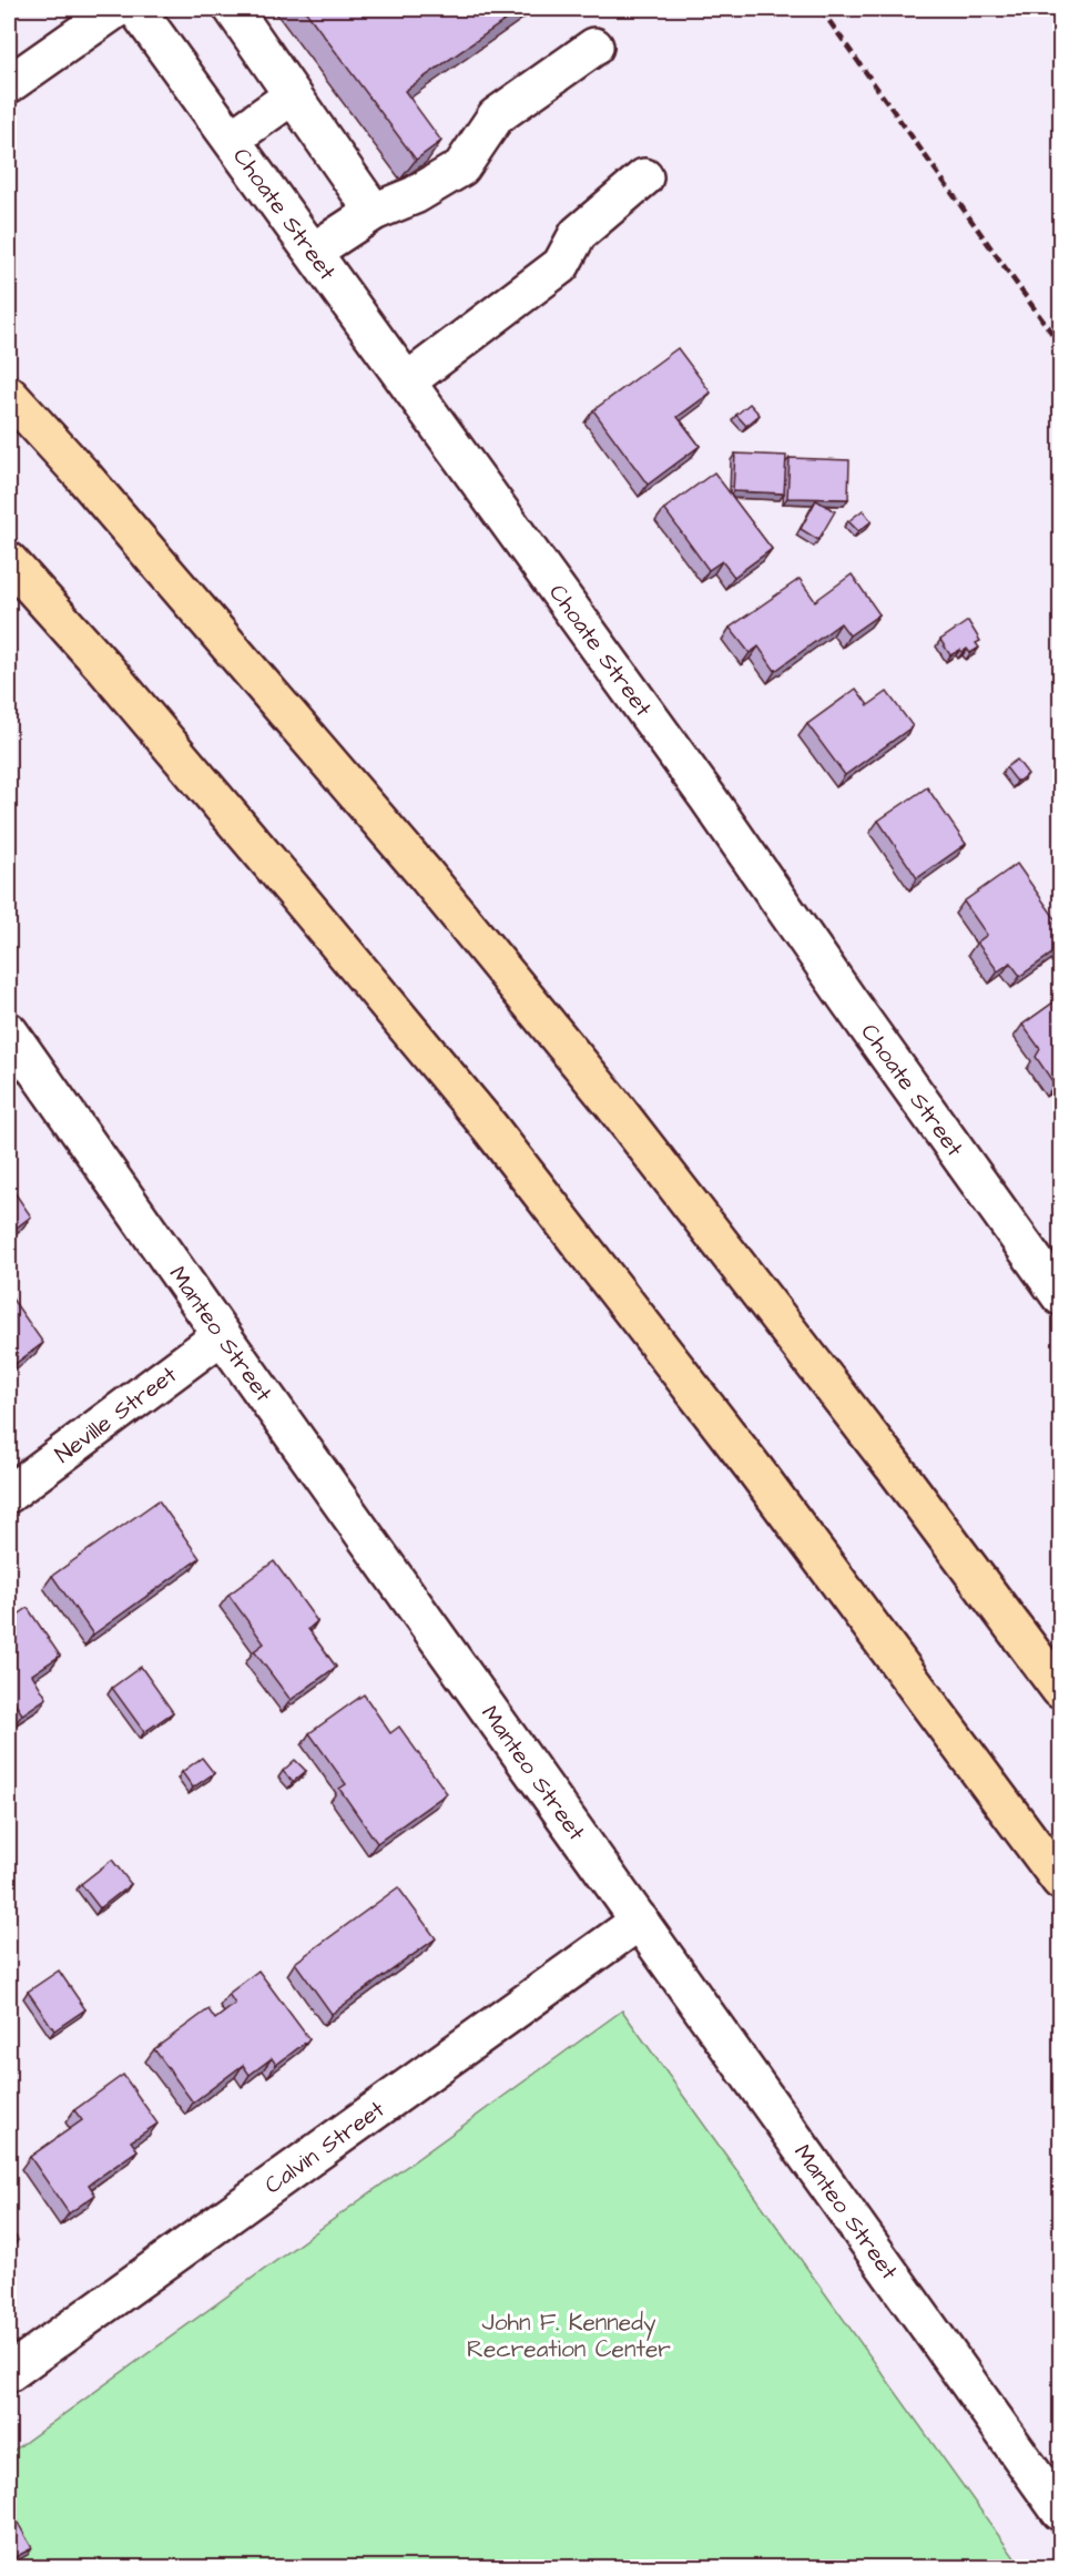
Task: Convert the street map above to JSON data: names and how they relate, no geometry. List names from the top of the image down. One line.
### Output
{"streets":{"street":["Choate Street","Manteo Street","Neville Street","Calvin Street"]},"crossings":[["Manteo Street","Neville Street"],["Manteo Street","Calvin Street"]],"parks":["John F. Kennedy Recreation Center"]}
